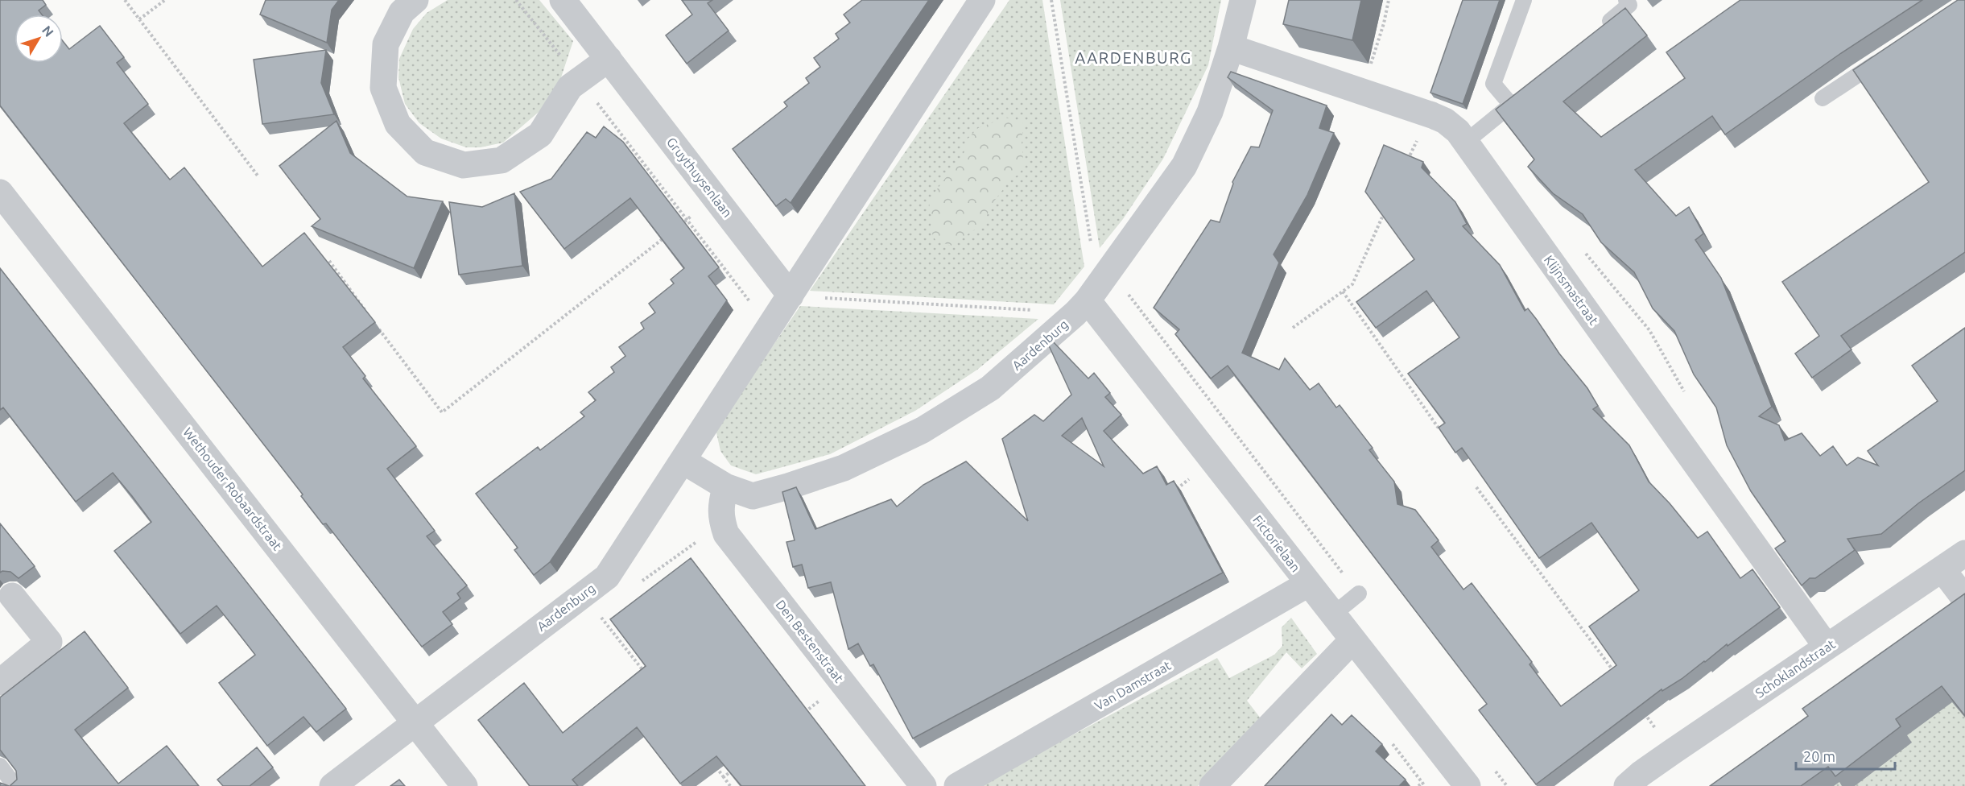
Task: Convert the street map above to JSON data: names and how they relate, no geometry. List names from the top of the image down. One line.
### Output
{"streets":{"street":["Gruythuysenlaan","Klijnsmastraat","Aardenburg","Wethouder Robaardstraat","Fictorielaan","Den Bestenstraat","Schoklandstraat","Van Damstraat"]},"crossings":[["Gruythuysenlaan","Aardenburg"],["Klijnsmastraat","Aardenburg"],["Klijnsmastraat","Schoklandstraat"],["Aardenburg","Wethouder Robaardstraat"],["Aardenburg","Fictorielaan"],["Aardenburg","Den Bestenstraat"],["Fictorielaan","Van Damstraat"]],"districts":["AARDENBURG"],"scale_bar":"20 m","north":"top right"}
